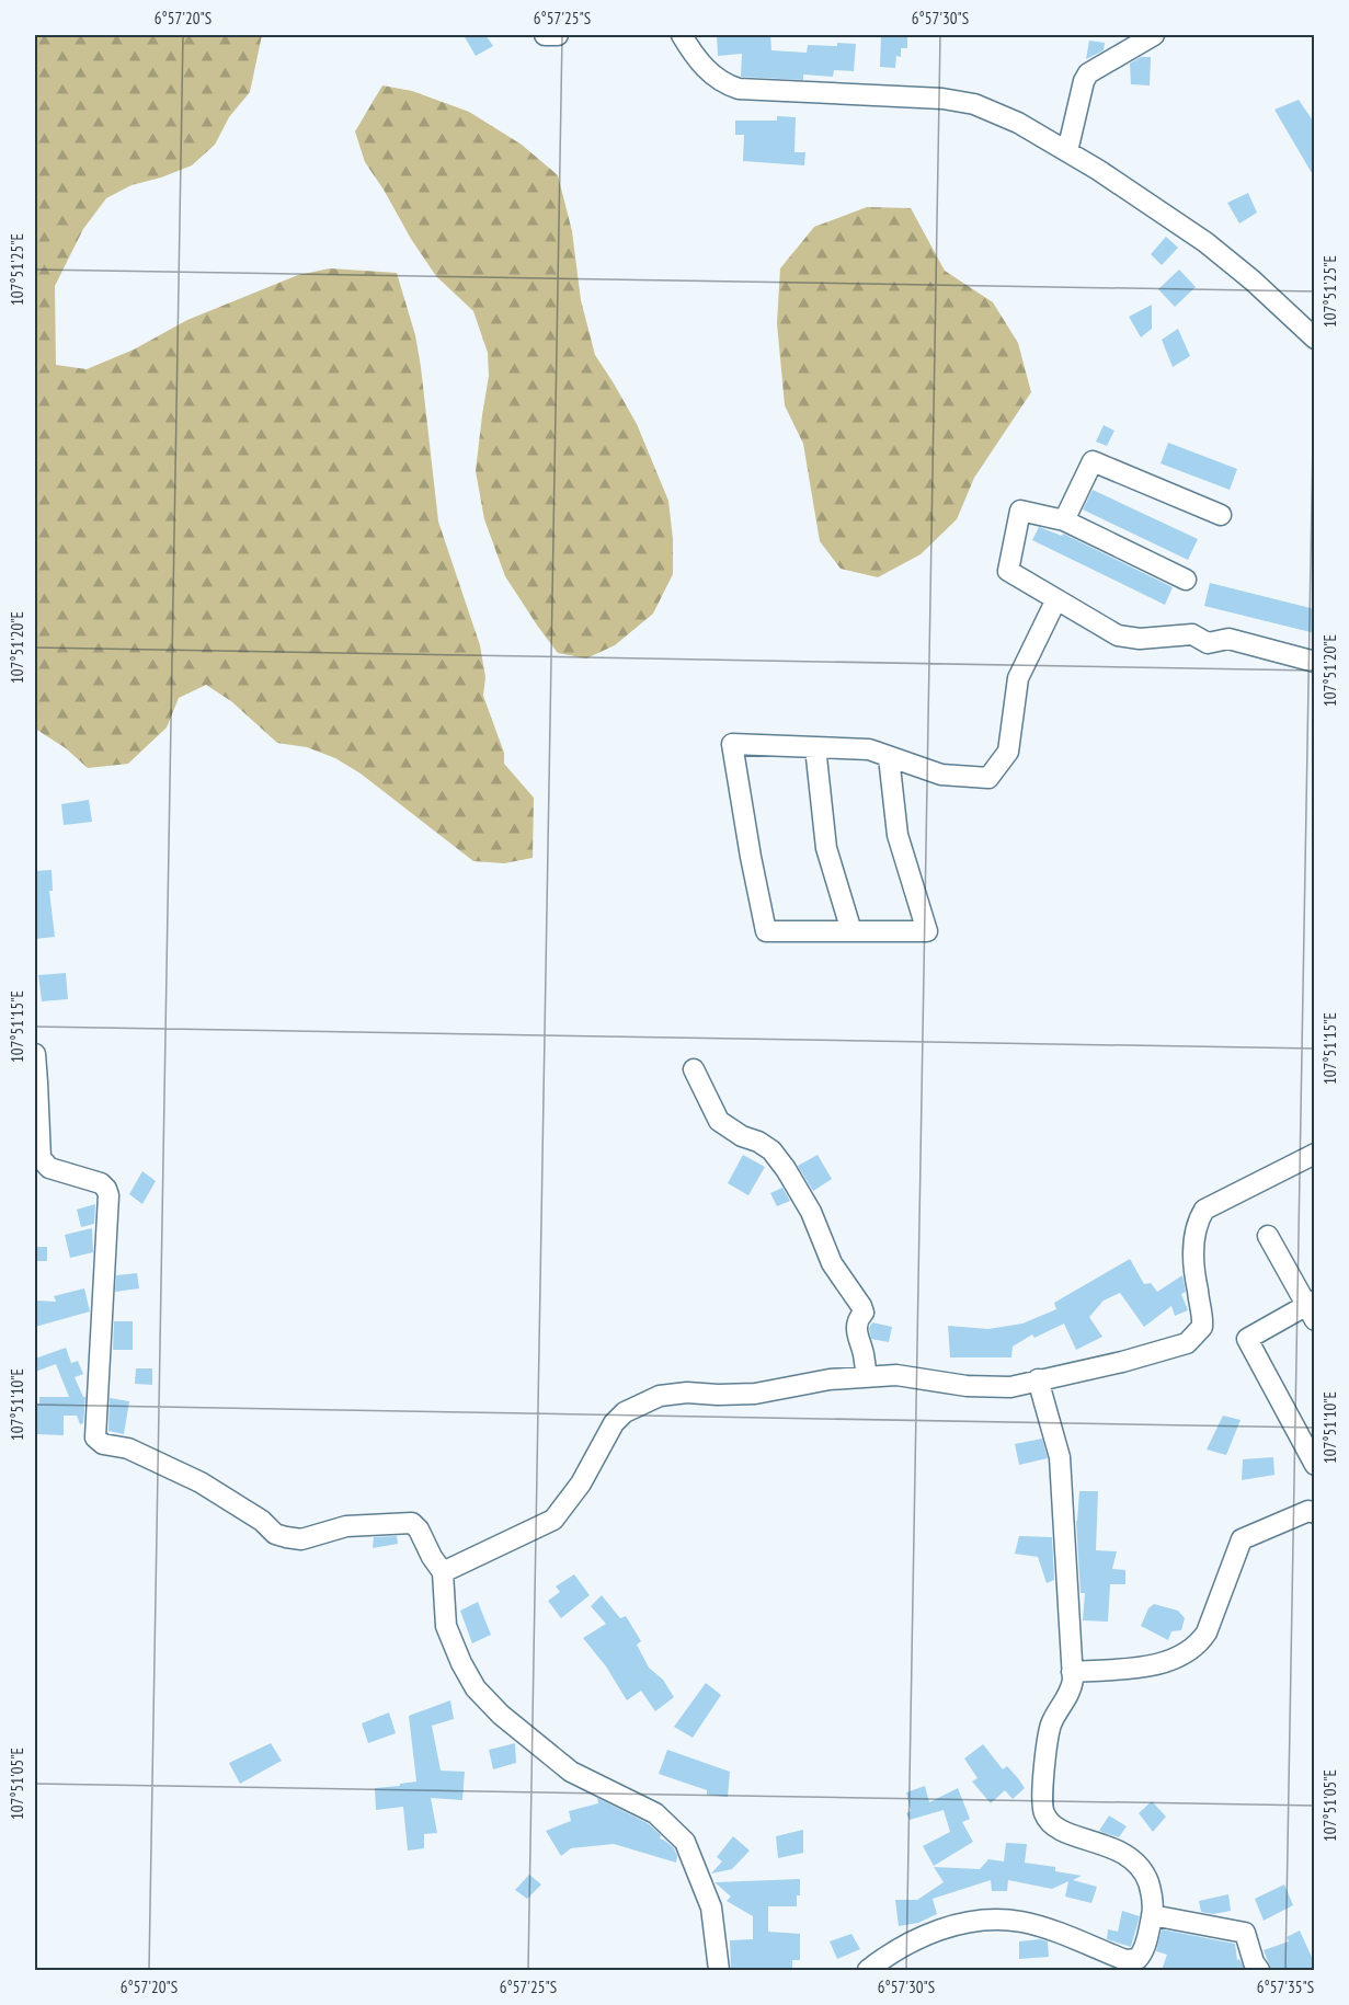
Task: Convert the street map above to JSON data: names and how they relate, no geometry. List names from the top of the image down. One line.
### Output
{"coordinates":["6°57'20\"S","6°57'25\"S","6°57'30\"S","107°51'25\"E","107°51'20\"E","107°51'15\"E","107°51'10\"E","107°51'05\"E","6°57'35\"S"]}
